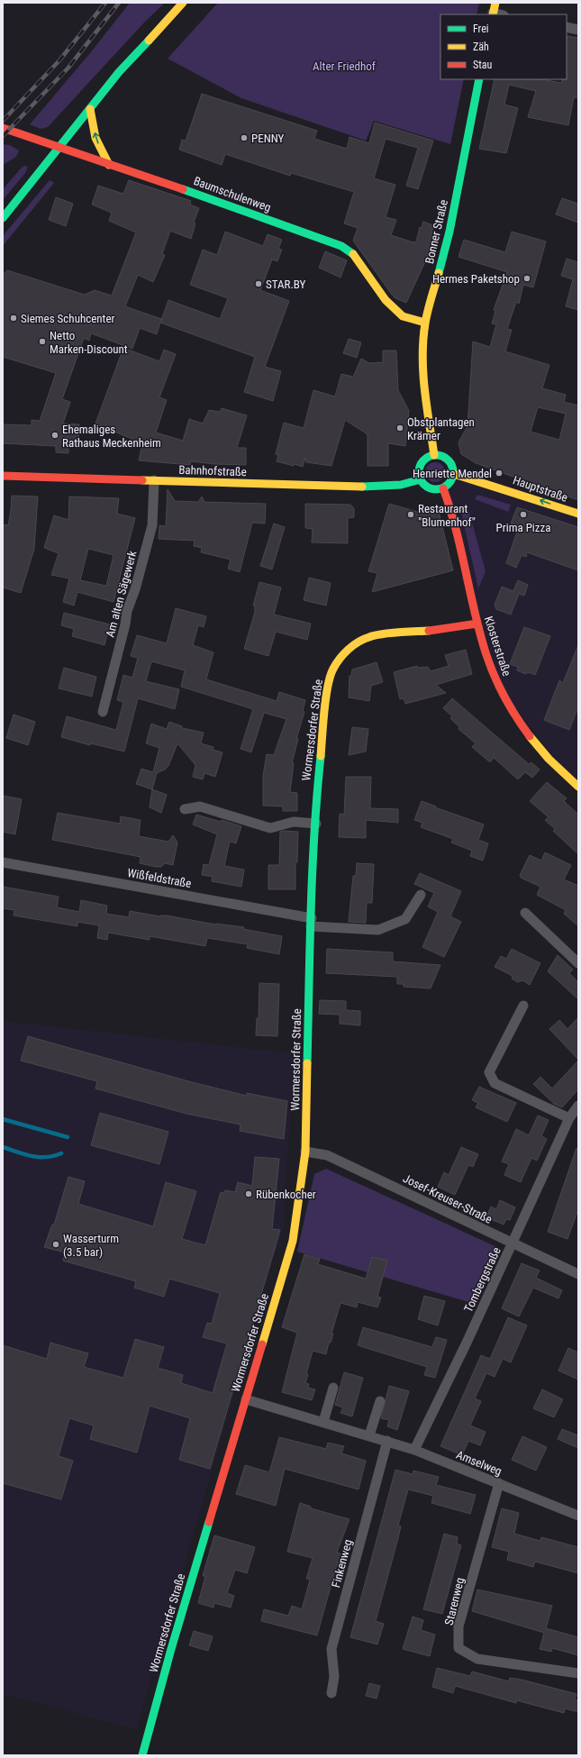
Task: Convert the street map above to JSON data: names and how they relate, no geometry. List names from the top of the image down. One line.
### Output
{"streets":{"street":["Baumschulenweg","Bonner Straße","Bahnhofstraße","Hauptstraße","Am alten Sägewerk","Klosterstraße","Wormersdorfer Straße","Wißfeldstraße","Josef-Kreuser-Straße","Tombergstraße","Amselweg","Finkenweg","Starenweg"]},"crossings":[["Baumschulenweg","Bonner Straße"],["Bonner Straße","Bahnhofstraße"],["Bonner Straße","Hauptstraße"],["Bonner Straße","Klosterstraße"],["Bahnhofstraße","Hauptstraße"],["Bahnhofstraße","Am alten Sägewerk"],["Bahnhofstraße","Klosterstraße"],["Hauptstraße","Klosterstraße"],["Klosterstraße","Wormersdorfer Straße"],["Wormersdorfer Straße","Wißfeldstraße"],["Wormersdorfer Straße","Josef-Kreuser-Straße"],["Wormersdorfer Straße","Amselweg"],["Josef-Kreuser-Straße","Tombergstraße"],["Tombergstraße","Amselweg"],["Amselweg","Finkenweg"],["Amselweg","Starenweg"]],"one_way":["Hauptstraße"],"parks":["Alter Friedhof"],"places":["PENNY","Hermes Paketshop","STAR.BY","Siemes Schuhcenter","Netto Marken-Discount","Obstplantagen Krämer","Ehemaliges Rathaus Meckenheim","Henriette Mendel","Restaurant \"Blumenhof\"","Prima Pizza","Rübenkocher","Wasserturm (3.5 bar)"],"legend":["Frei","Zäh","Stau"]}
